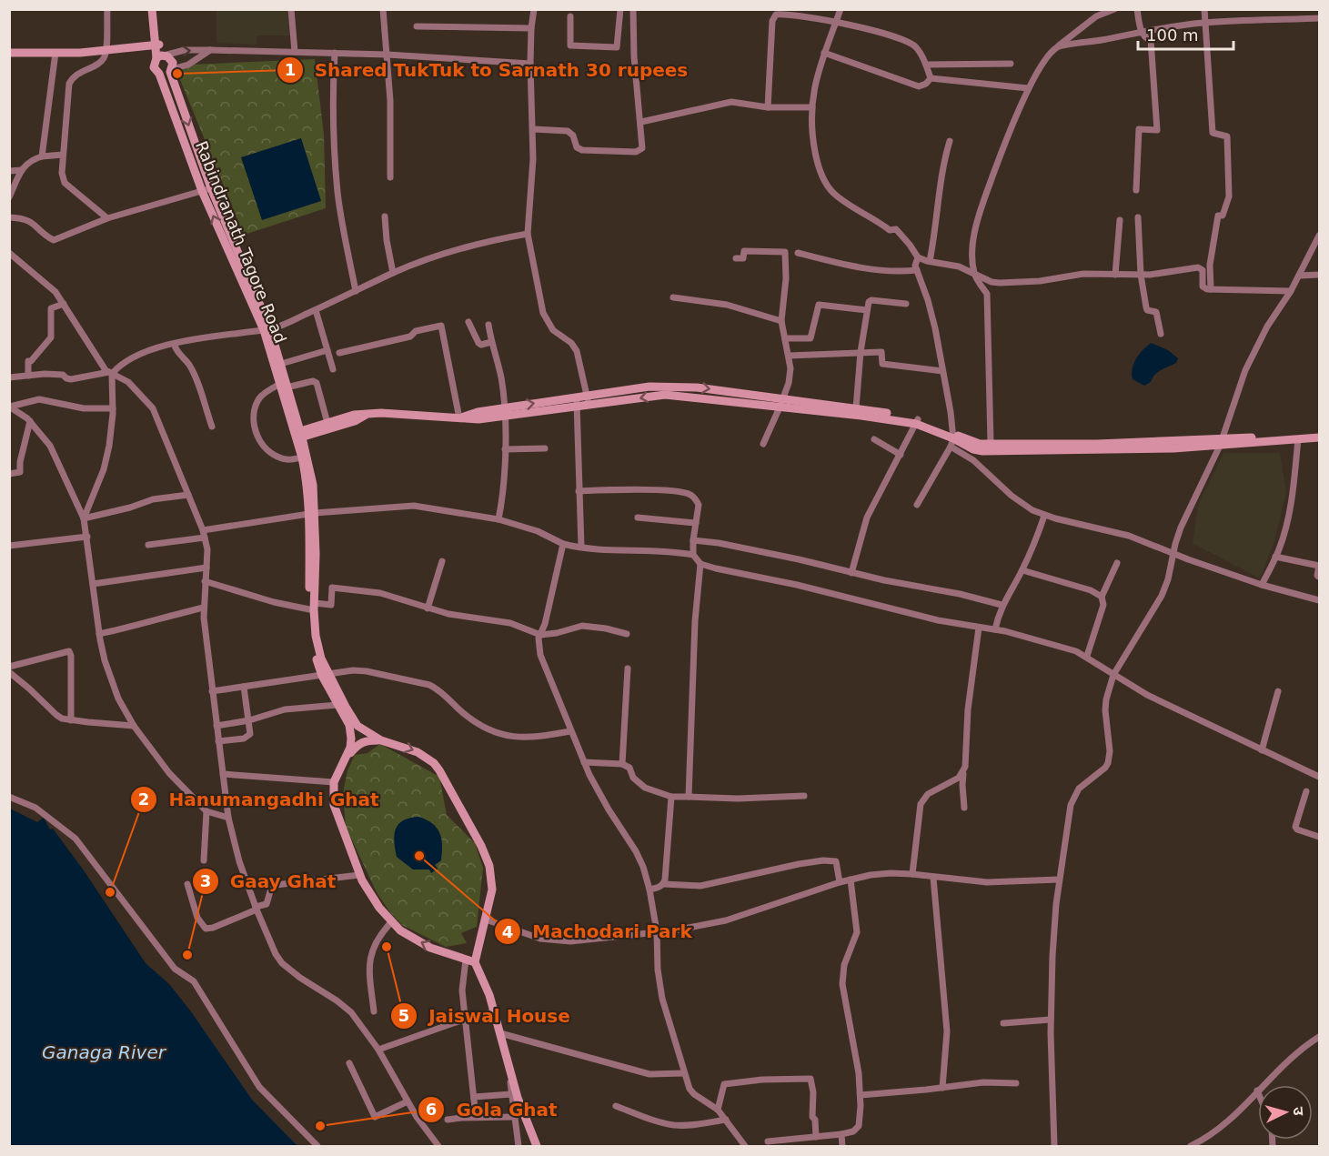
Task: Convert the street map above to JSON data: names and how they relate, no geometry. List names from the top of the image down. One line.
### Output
{"streets":{"main road":["Rabindranath Tagore Road"]},"water":["Ganaga River"],"places":["Shared TukTuk to Sarnath 30 rupees","Machodari Park","Hanumangadhi Ghat","Jaiswal House","Gaay Ghat","Gola Ghat"],"scale_bar":"100 m","north":"right"}
